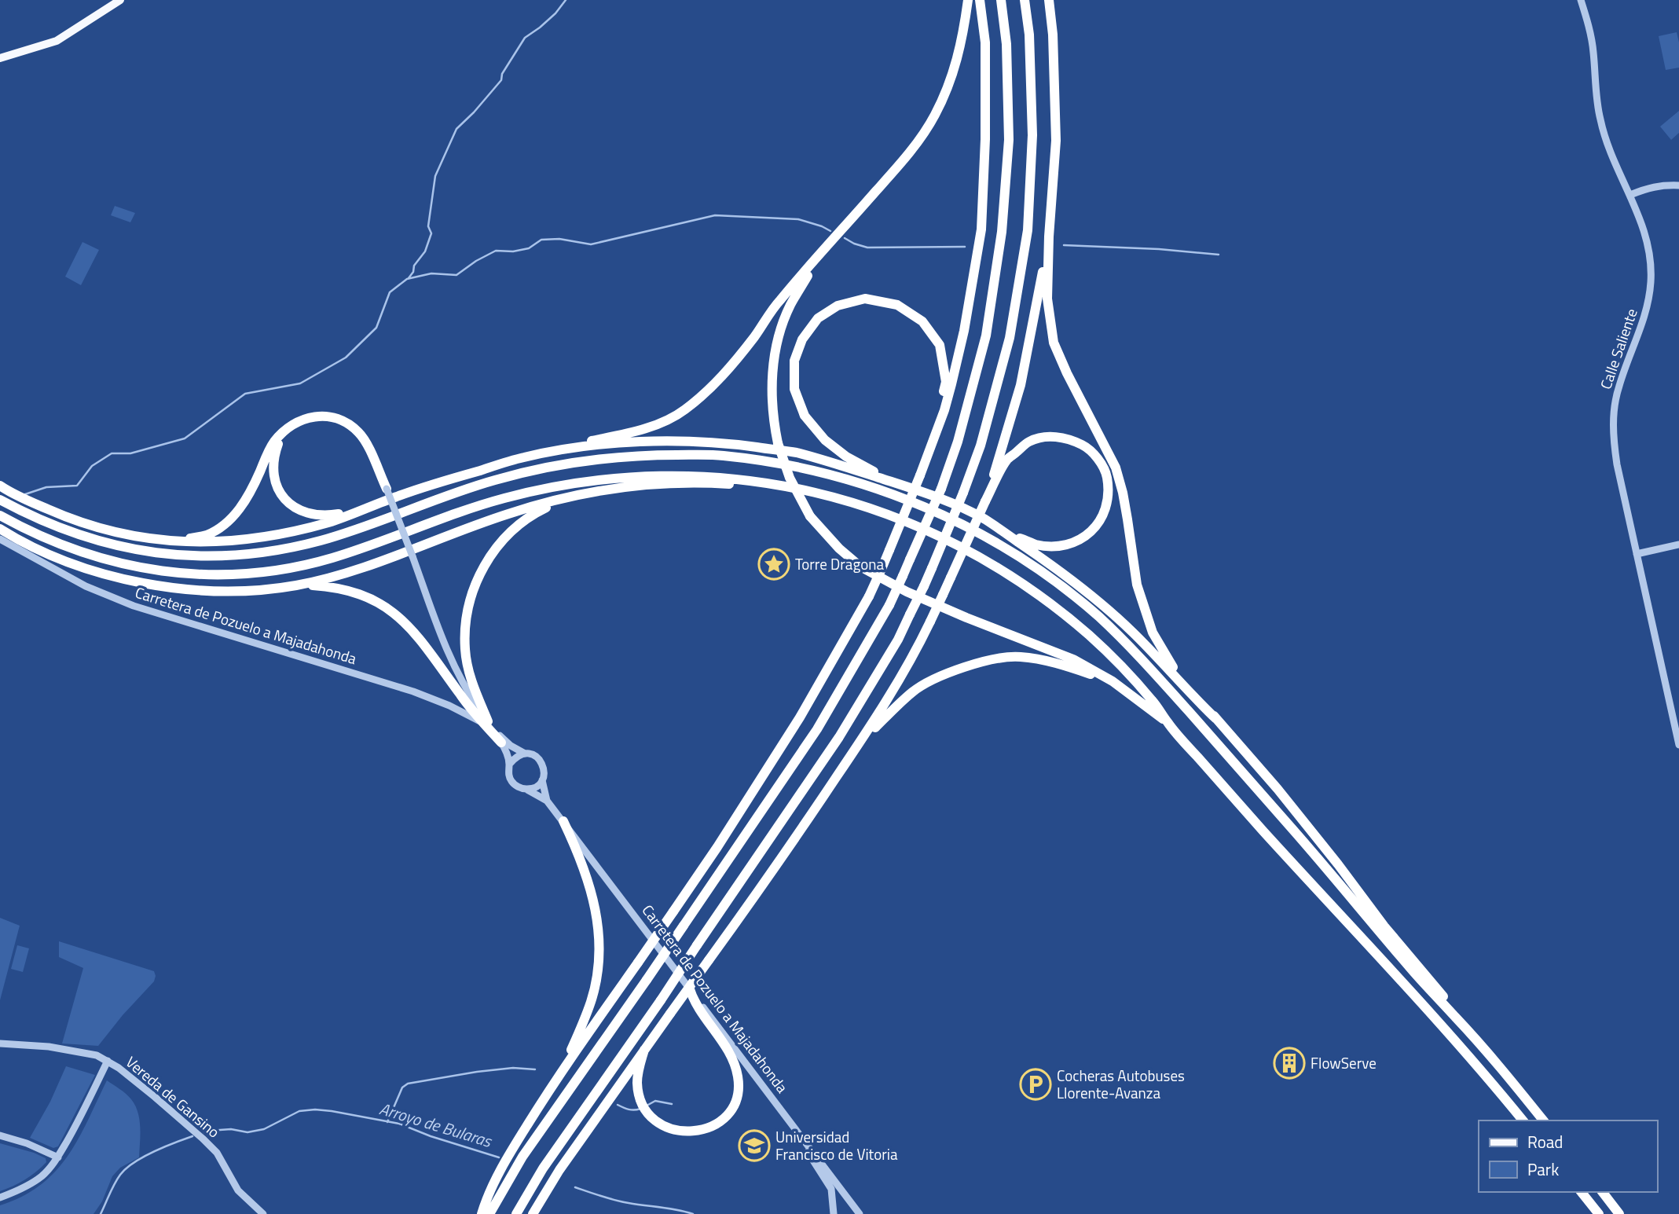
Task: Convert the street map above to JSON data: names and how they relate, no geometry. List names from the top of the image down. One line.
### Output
{"streets":{"street":["Calle Saliente","Carretera de Pozuelo a Majadahonda","Vereda de Gansino"]},"water":["Arroyo de Bularas"],"places":{"place":["Torre Dragona"],"building":["FlowServe"],"parking":["Cocheras Autobuses Llorente-Avanza"],"school or university":["Universidad Francisco de Vitoria"]},"legend":["Road","Park"]}
